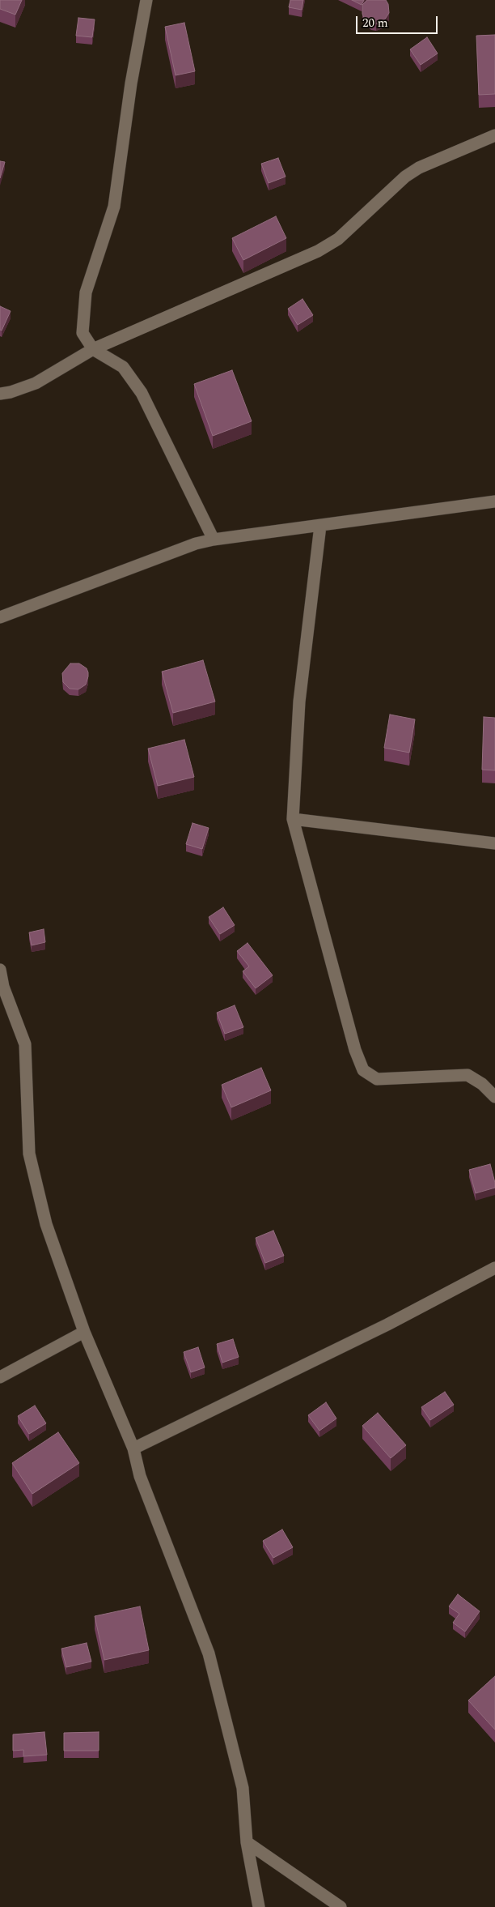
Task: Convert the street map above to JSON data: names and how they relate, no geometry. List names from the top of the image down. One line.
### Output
{"scale_bar":"20 m"}
